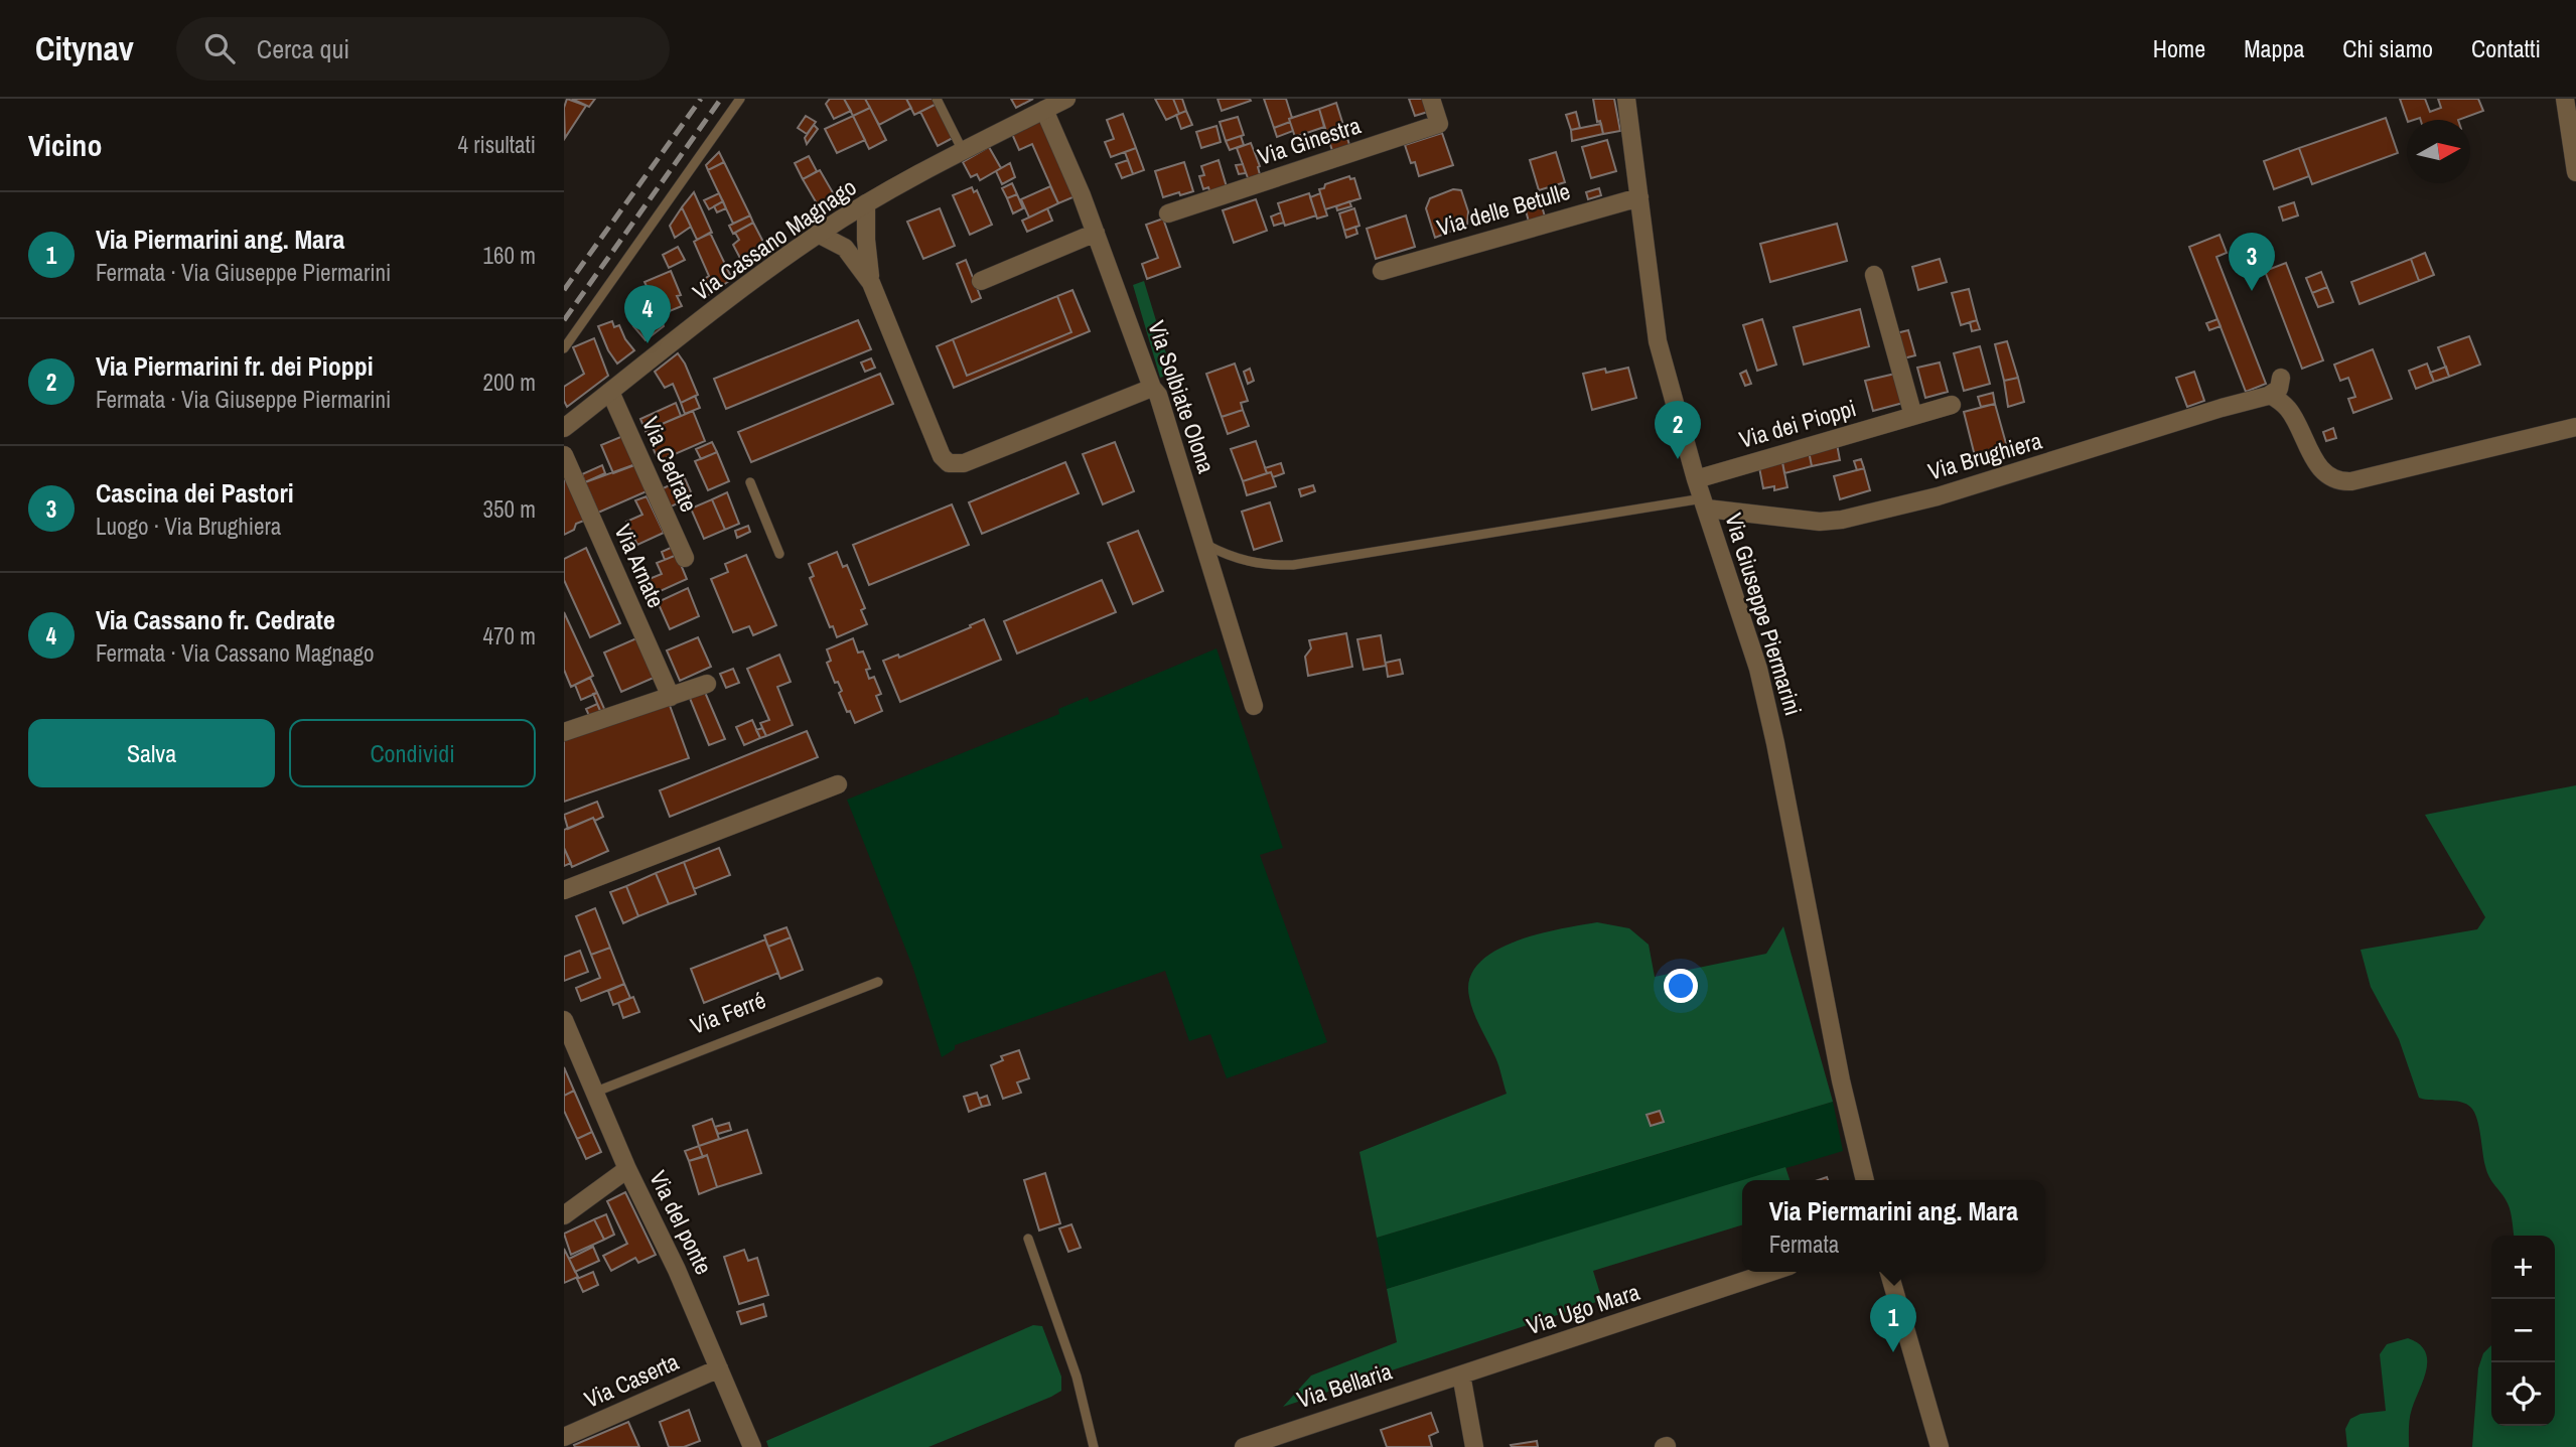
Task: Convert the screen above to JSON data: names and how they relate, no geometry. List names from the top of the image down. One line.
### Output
{"streets":{"street":["Via Ginestra","Via delle Betulle","Via Cassano Magnago","Via Solbiate Olona","Via dei Pioppi","Via Brughiera","Via Cedrate","Via Arnate","Via Giuseppe Piermarini","Via del ponte","Via Ugo Mara","Via Caserta","Via Bellaria"],"lane":["Via Ferré"]},"crossings":[["Via delle Betulle","Via Giuseppe Piermarini"],["Via Cassano Magnago","Via Solbiate Olona"],["Via Cassano Magnago","Via Cedrate"],["Via dei Pioppi","Via Giuseppe Piermarini"],["Via Brughiera","Via Giuseppe Piermarini"],["Via Ferré","Via del ponte"],["Via del ponte","Via Caserta"],["Via Ugo Mara","Via Bellaria"]],"north":"right","page":{"header":"Citynav","search":"Cerca qui","nav":["Home","Mappa","Chi siamo","Contatti"],"heading":["Vicino","4 risultati"],"list":[{"mark":"1","name":"Via Piermarini ang. Mara","note":"Fermata · Via Giuseppe Piermarini","value":"160 m"},{"mark":"2","name":"Via Piermarini fr. dei Pioppi","note":"Fermata · Via Giuseppe Piermarini","value":"200 m"},{"mark":"3","name":"Cascina dei Pastori","note":"Luogo · Via Brughiera","value":"350 m"},{"mark":"4","name":"Via Cassano fr. Cedrate","note":"Fermata · Via Cassano Magnago","value":"470 m"}],"pins":["3","4","2","1"],"buttons":["Salva","Condividi"],"popup":["Via Piermarini ang. Mara","Fermata"],"map_buttons":["+","−"]}}
